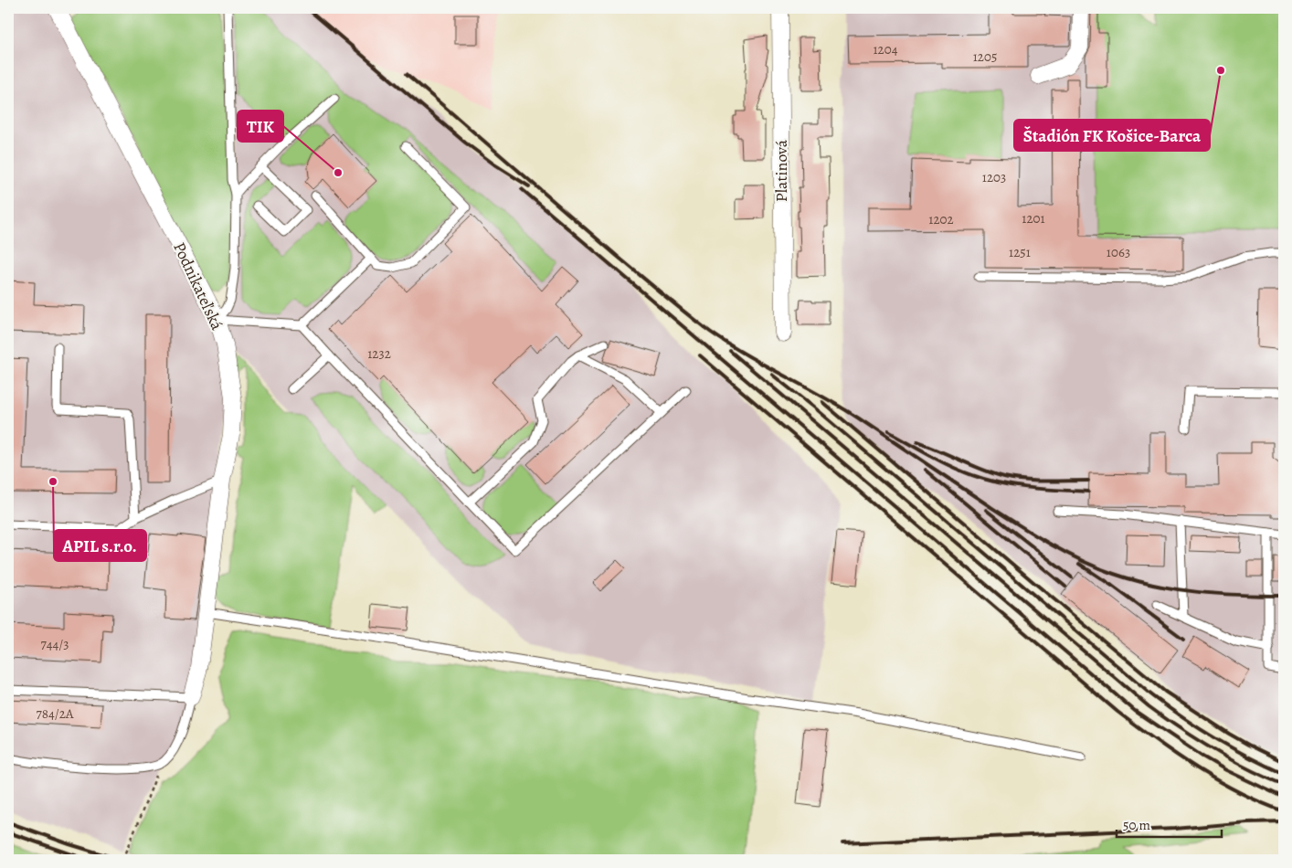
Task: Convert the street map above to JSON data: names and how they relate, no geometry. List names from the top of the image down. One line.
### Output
{"streets":{"street":["Platinová","Podnikateľská"]},"places":["Štadión FK Košice-Barca","TIK","APIL s.r.o."],"house_numbers":["1204","1205","1203","1201","1202","1251","1063","1232","744/3","784/2A"],"scale_bar":"50 m"}
